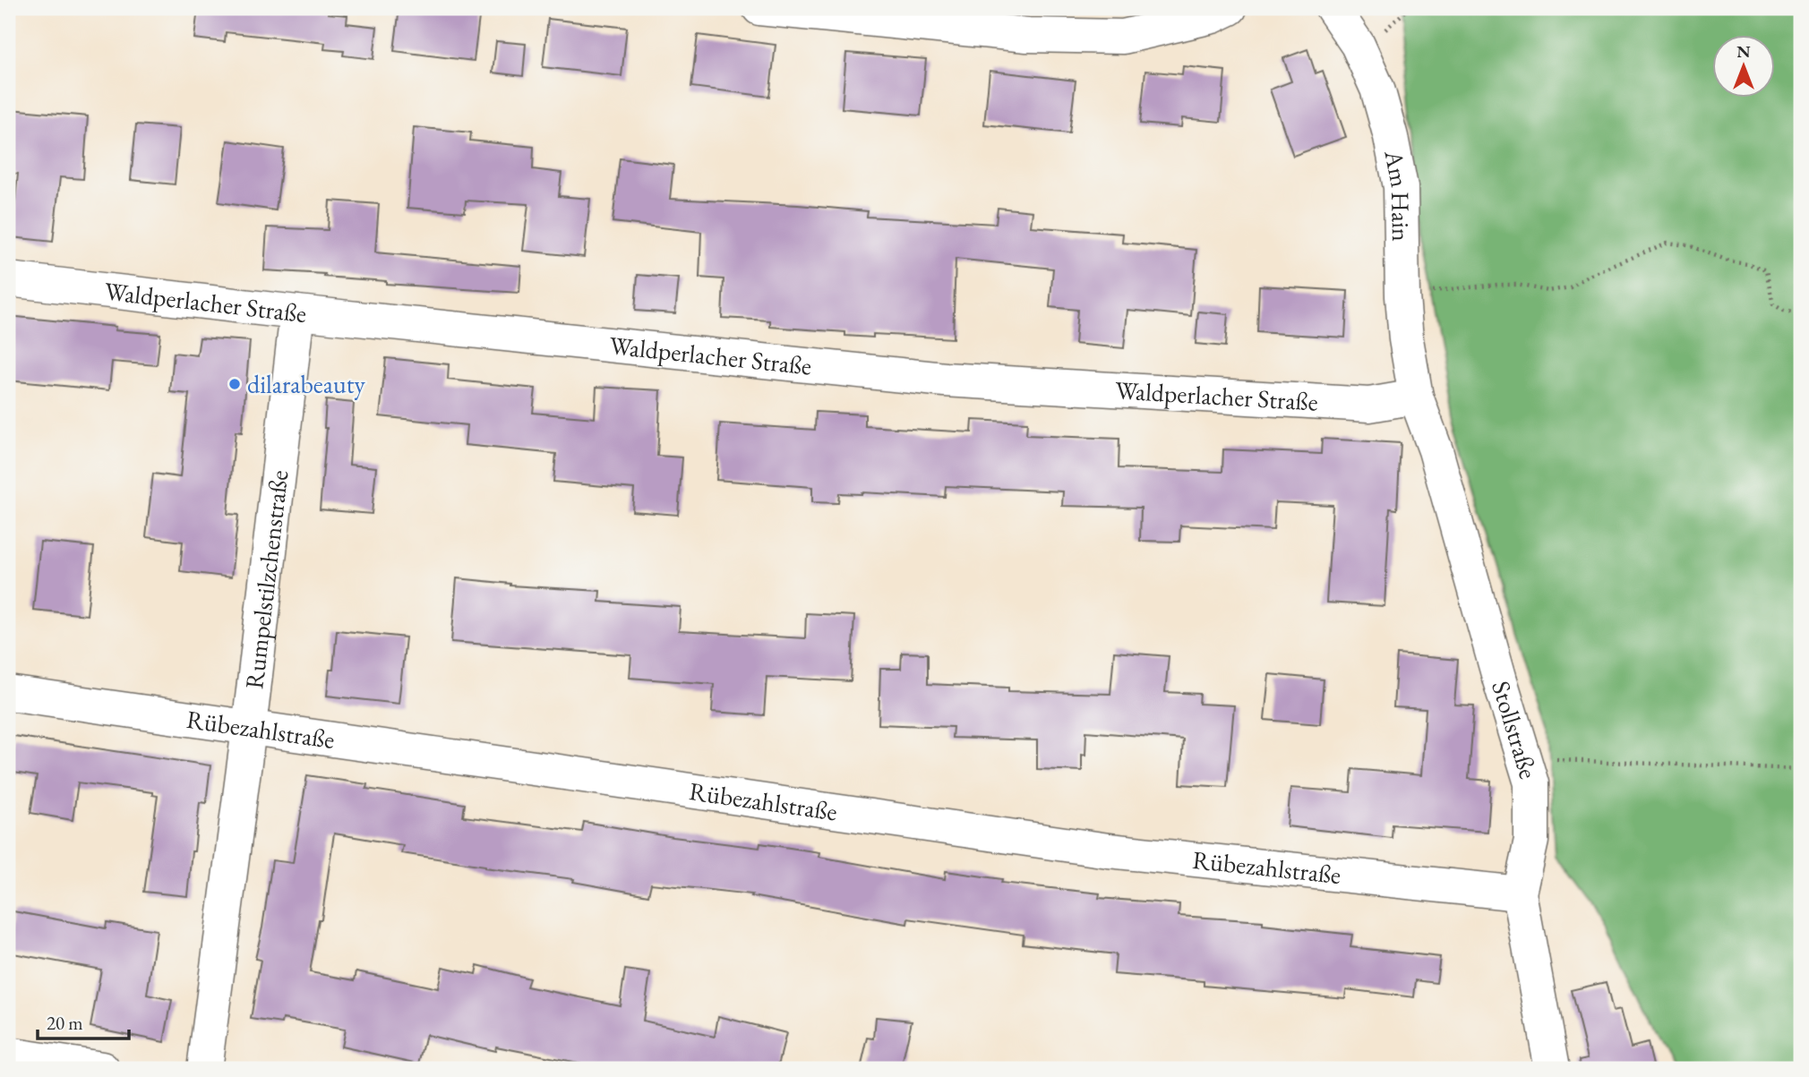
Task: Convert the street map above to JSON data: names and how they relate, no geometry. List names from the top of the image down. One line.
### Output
{"streets":{"street":["Am Hain","Waldperlacher Straße","Rumpelstilzchenstraße","Stollstraße","Rübezahlstraße"]},"crossings":[["Am Hain","Waldperlacher Straße"],["Am Hain","Stollstraße"],["Waldperlacher Straße","Rumpelstilzchenstraße"],["Waldperlacher Straße","Stollstraße"],["Rumpelstilzchenstraße","Rübezahlstraße"],["Stollstraße","Rübezahlstraße"]],"places":["dilarabeauty"],"scale_bar":"20 m","north":"top"}
